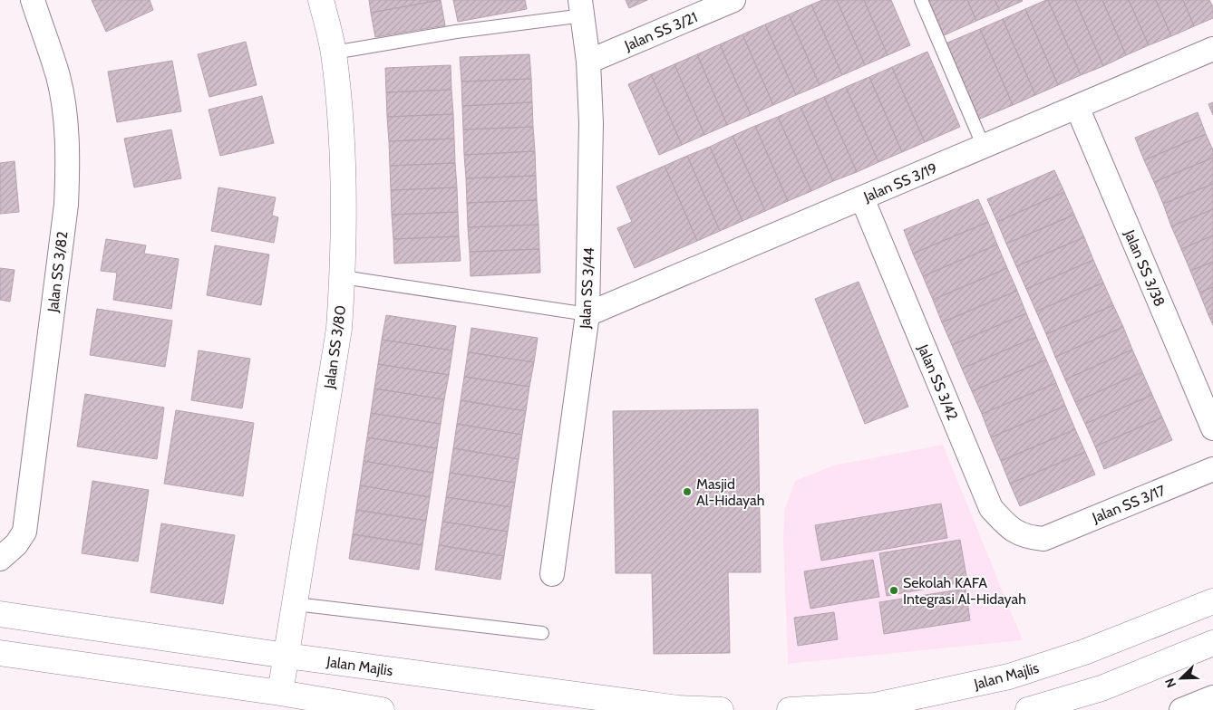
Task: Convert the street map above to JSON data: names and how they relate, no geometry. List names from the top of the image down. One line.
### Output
{"streets":{"main road":["Jalan SS 3/80","Jalan Majlis"],"street":["Jalan SS 3/21","Jalan SS 3/19","Jalan SS 3/38","Jalan SS 3/82","Jalan SS 3/44","Jalan SS 3/42","Jalan SS 3/17"]},"crossings":[["Jalan SS 3/21","Jalan SS 3/44"],["Jalan SS 3/19","Jalan SS 3/38"],["Jalan SS 3/19","Jalan SS 3/44"],["Jalan SS 3/19","Jalan SS 3/42"],["Jalan SS 3/80","Jalan Majlis"],["Jalan SS 3/42","Jalan SS 3/17"]],"places":["Masjid Al-Hidayah","Sekolah KAFA Integrasi Al-Hidayah"],"north":"bottom left"}
